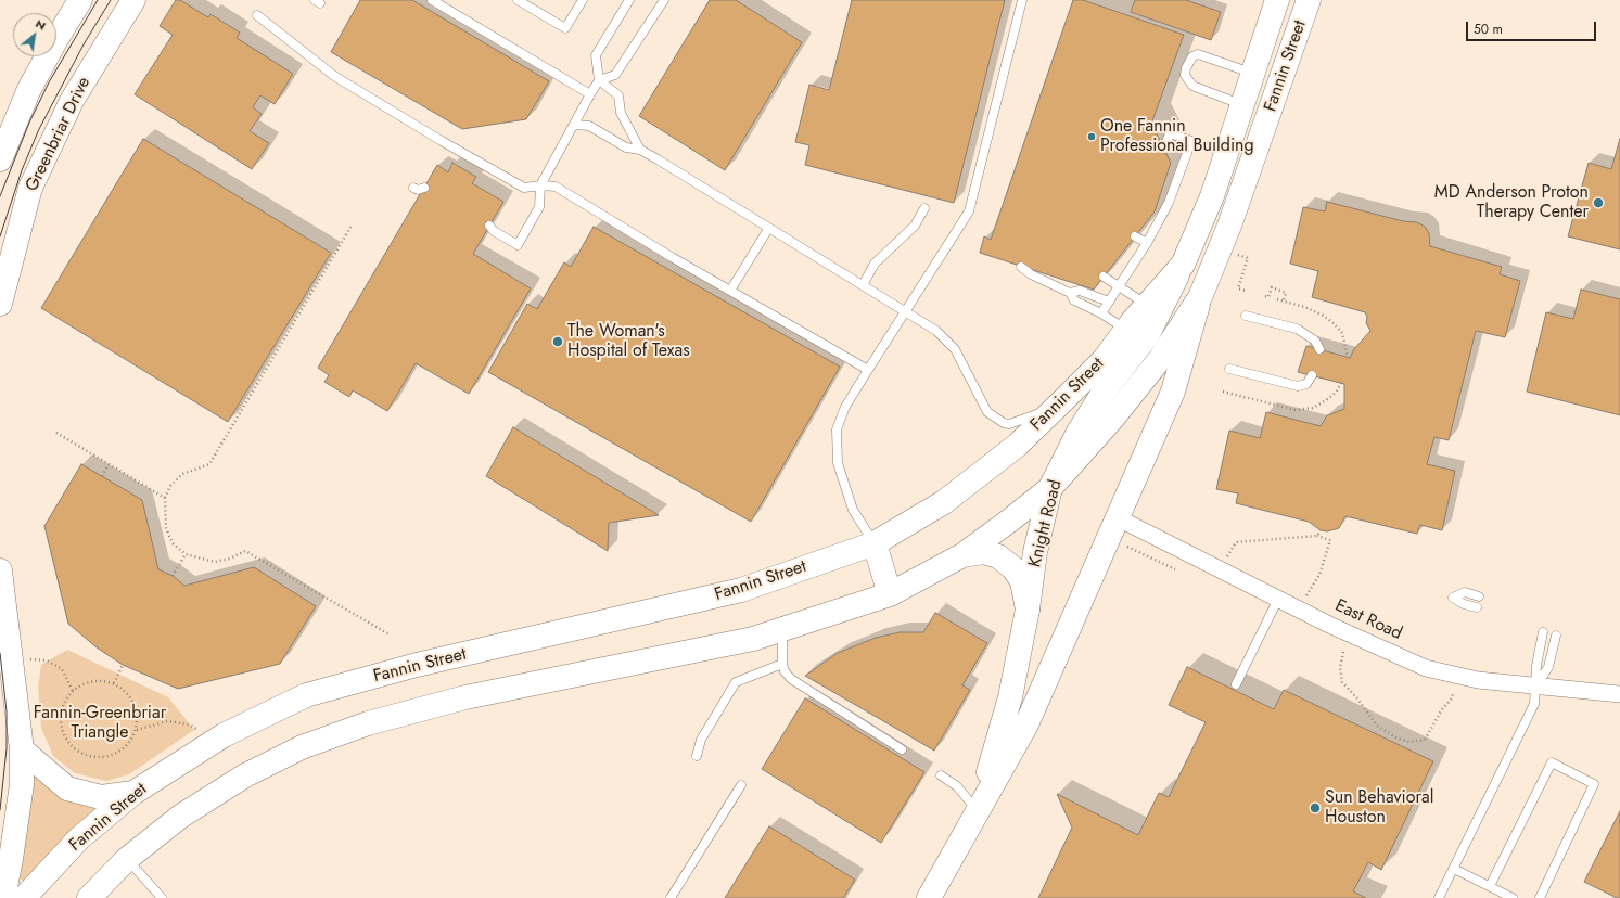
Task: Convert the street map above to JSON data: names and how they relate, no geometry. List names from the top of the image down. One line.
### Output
{"streets":{"main road":["Fannin Street","Greenbriar Drive","Knight Road"],"street":["East Road"]},"crossings":[["Fannin Street","Knight Road"],["Knight Road","East Road"]],"parks":["Fannin-Greenbriar Triangle"],"places":["One Fannin Professional Building","MD Anderson Proton Therapy Center","The Woman's Hospital of Texas","Sun Behavioral Houston"],"scale_bar":"50 m","north":"top right"}
